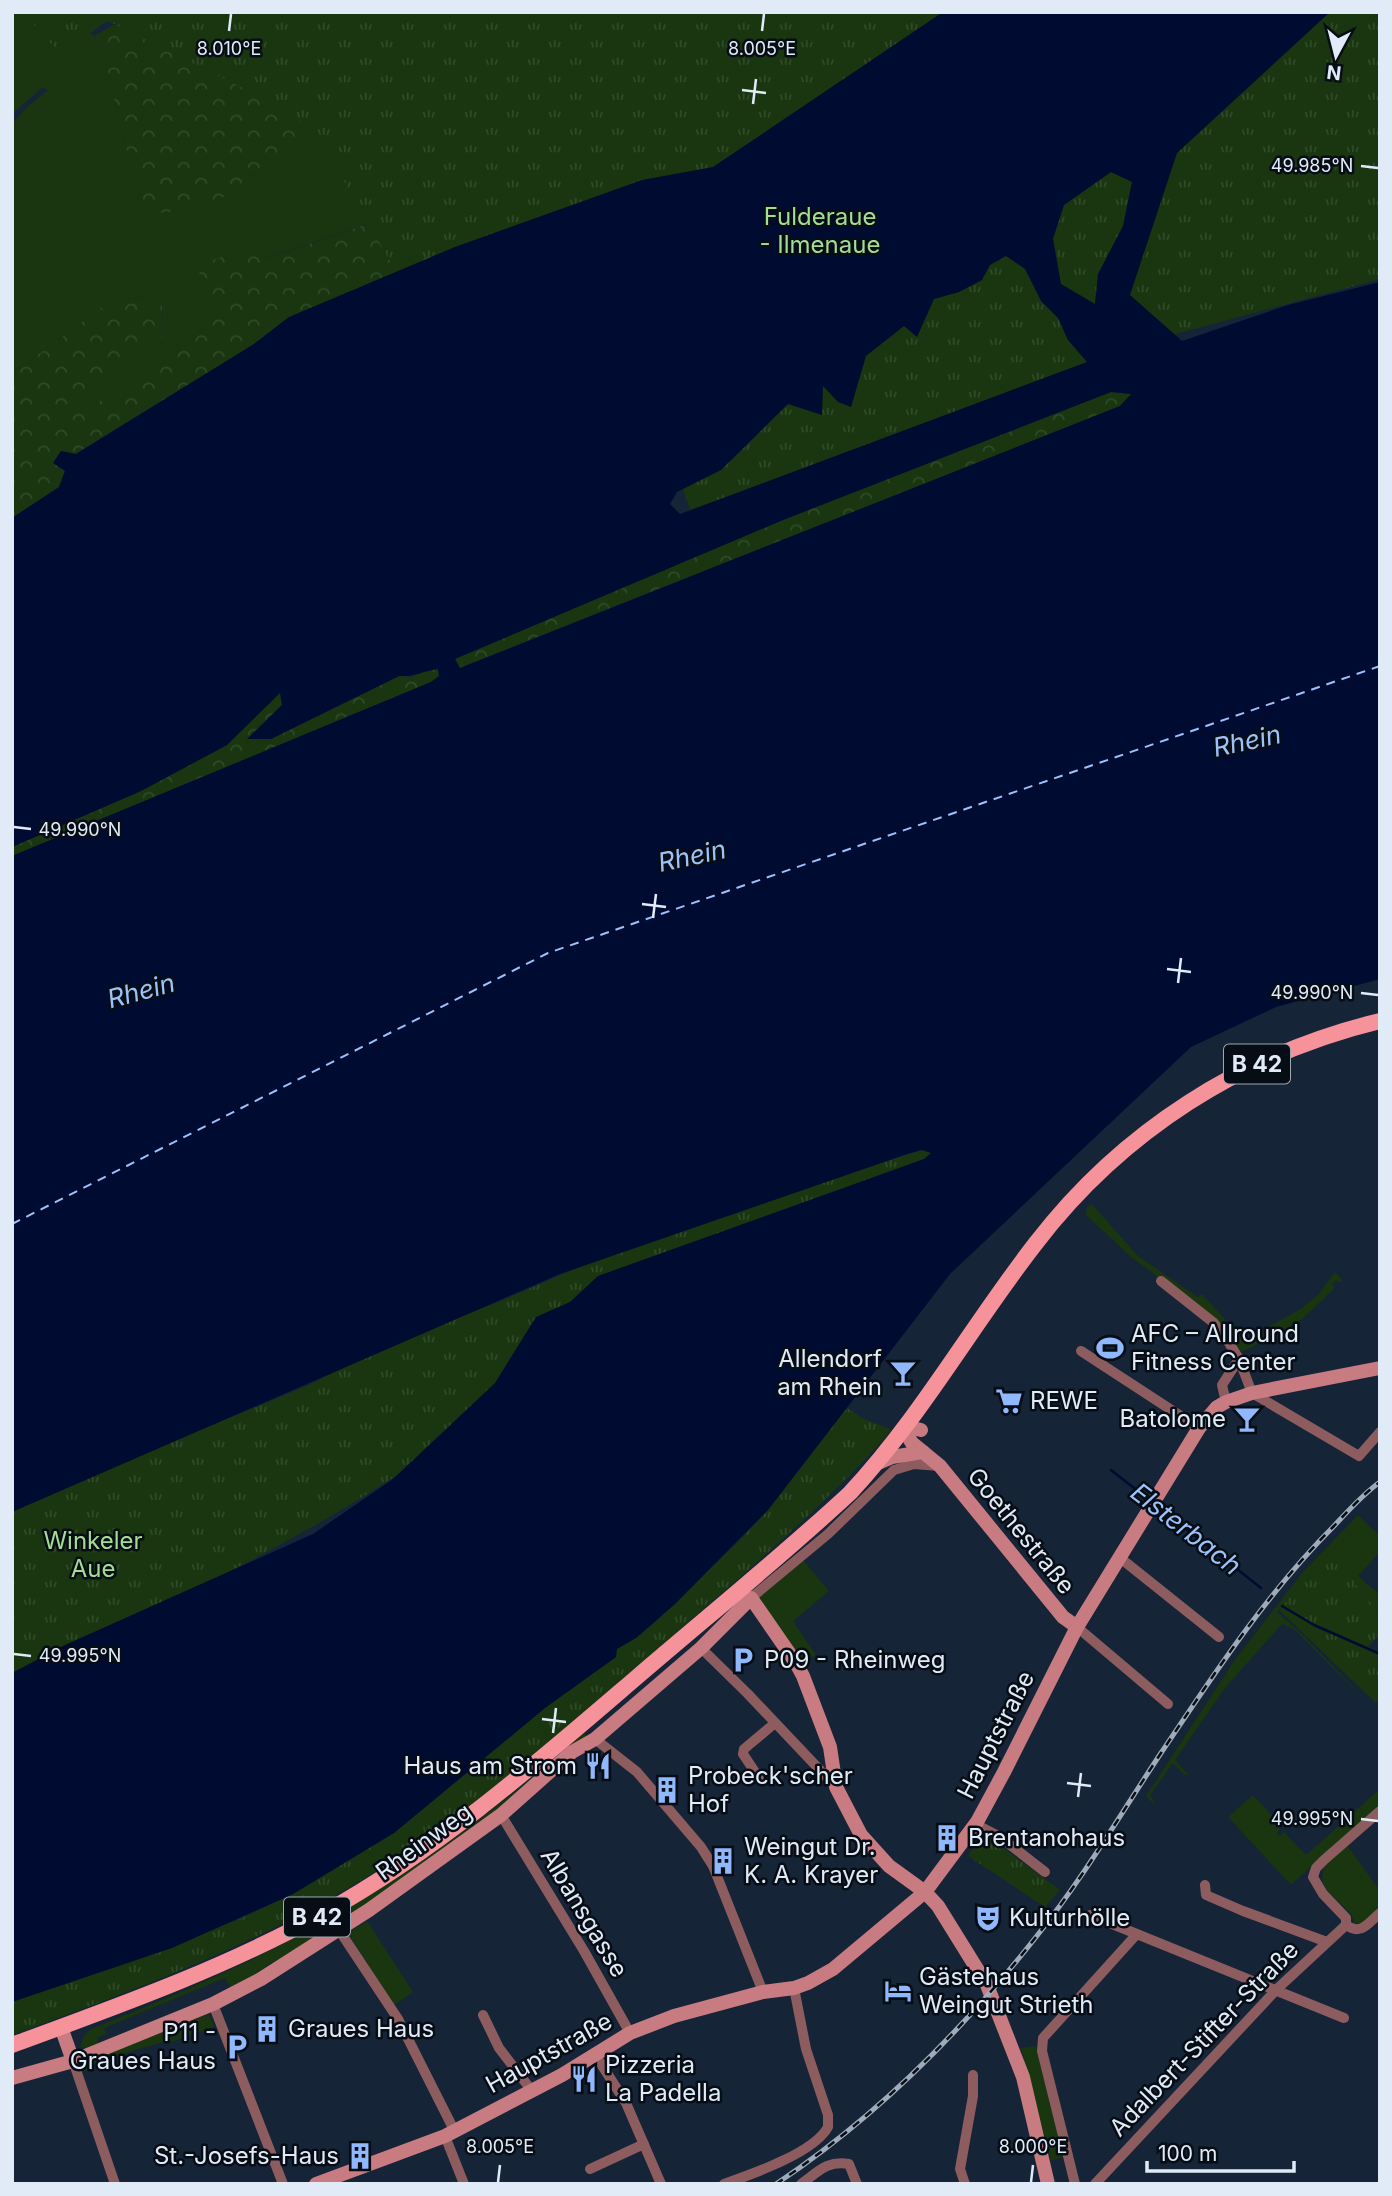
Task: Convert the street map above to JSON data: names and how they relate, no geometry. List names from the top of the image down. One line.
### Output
{"streets":{"main road":["B 42"],"street":["Goethestraße","Hauptstraße","Rheinweg","Albansgasse","Adalbert-Stifter-Straße"]},"crossings":[["B 42","Goethestraße"],["Goethestraße","Hauptstraße"],["Goethestraße","Rheinweg"],["Hauptstraße","Albansgasse"],["Rheinweg","Albansgasse"]],"water":["Rhein","Elsterbach"],"parks":["Fulderaue - Ilmenaue","Winkeler Aue"],"places":{"sports":["AFC – Allround Fitness Center"],"bar":["Allendorf am Rhein","Batolome"],"supermarket":["REWE"],"parking":["P09 - Rheinweg","P11 - Graues Haus"],"restaurant":["Haus am Strom","Pizzeria La Padella"],"building":["Probeck'scher Hof","Brentanohaus","Weingut Dr. K. A. Krayer","Graues Haus","St.-Josefs-Haus"],"theatre":["Kulturhölle"],"hotel":["Gästehaus Weingut Strieth"]},"scale_bar":"100 m","north":"bottom","coordinates":["8.010°E","8.005°E","49.985°N","49.990°N","49.995°N","8.000°E"]}
